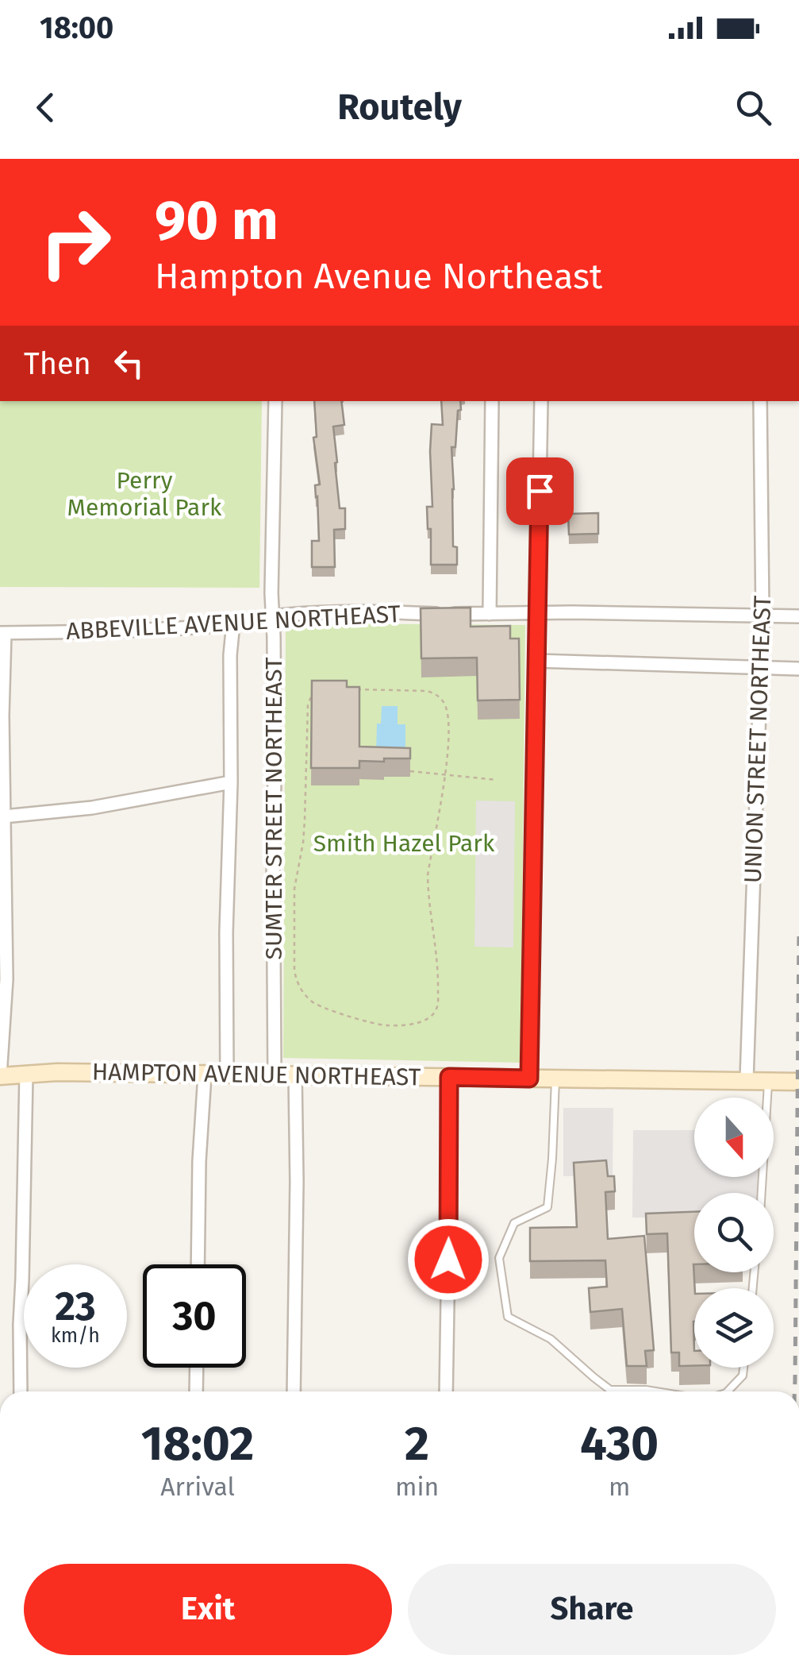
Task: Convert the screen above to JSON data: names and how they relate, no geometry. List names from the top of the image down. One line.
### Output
{"streets":{"street":["ABBEVILLE AVENUE NORTHEAST","UNION STREET NORTHEAST","SUMTER STREET NORTHEAST","HAMPTON AVENUE NORTHEAST"]},"crossings":[["ABBEVILLE AVENUE NORTHEAST","UNION STREET NORTHEAST"],["ABBEVILLE AVENUE NORTHEAST","SUMTER STREET NORTHEAST"],["UNION STREET NORTHEAST","HAMPTON AVENUE NORTHEAST"],["SUMTER STREET NORTHEAST","HAMPTON AVENUE NORTHEAST"]],"parks":["Perry Memorial Park","Smith Hazel Park"],"north":"bottom","page":{"status":"18:00","header":"Routely","turn":["90 m","Hampton Avenue Northeast"],"then":"Then","speed":"23 km/h","limit":"30","eta":["18:02","Arrival","2","min","430","m"],"buttons":["Exit","Share"]}}
